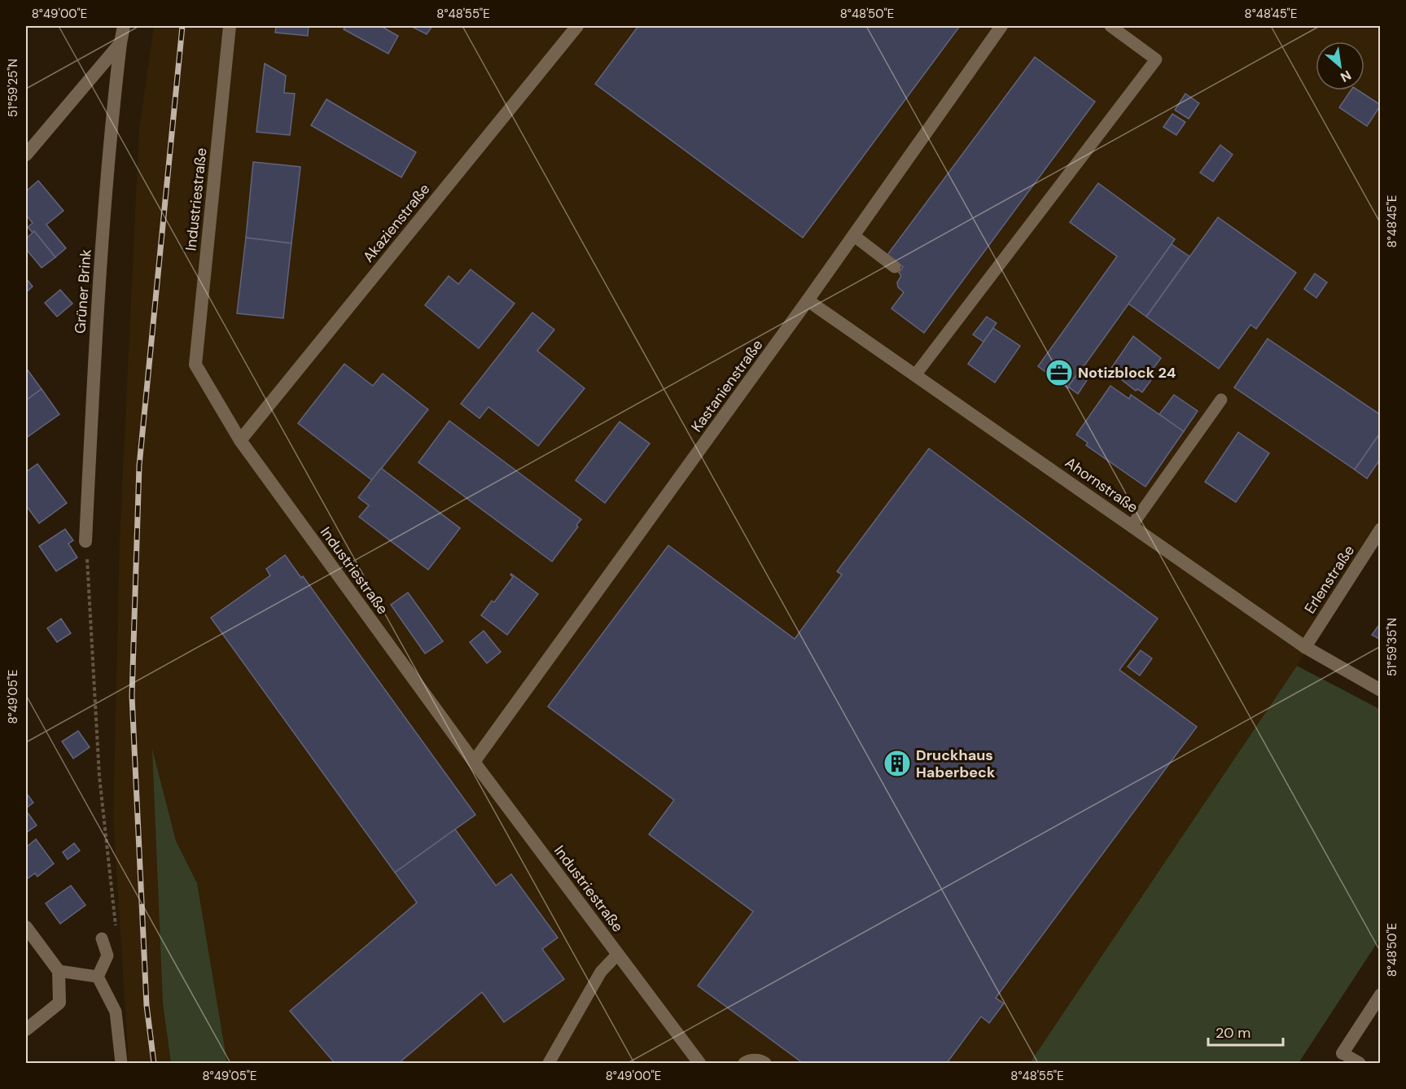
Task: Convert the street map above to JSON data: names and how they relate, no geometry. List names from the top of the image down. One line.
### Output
{"streets":{"street":["Industriestraße","Akazienstraße","Grüner Brink","Kastanienstraße","Ahornstraße","Erlenstraße"]},"crossings":[["Industriestraße","Akazienstraße"],["Industriestraße","Kastanienstraße"],["Kastanienstraße","Ahornstraße"],["Ahornstraße","Erlenstraße"]],"places":{"office":["Notizblock 24"],"building":["Druckhaus Haberbeck"]},"scale_bar":"20 m","north":"bottom right","coordinates":["8°49'00\"E","8°48'55\"E","8°48'50\"E","8°48'45\"E","51°59'25\"N","51°59'35\"N","8°49'05\"E"]}
